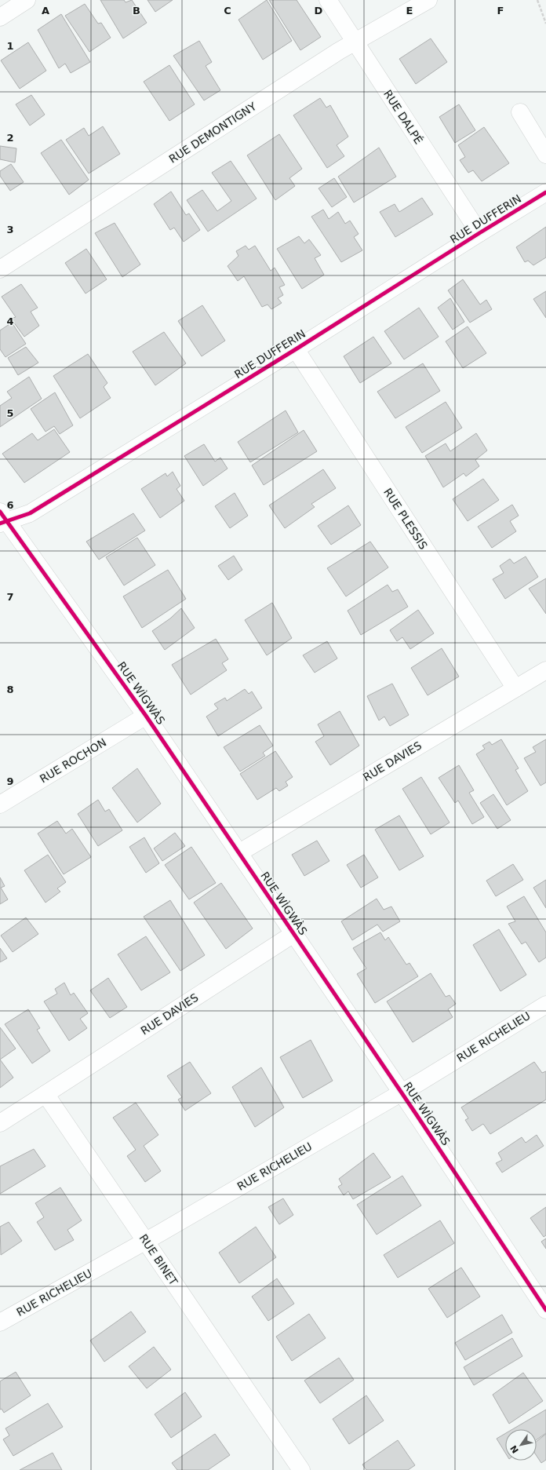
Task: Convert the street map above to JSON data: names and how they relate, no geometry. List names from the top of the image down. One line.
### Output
{"streets":{"street":["RUE DALPÉ","RUE DEMONTIGNY","RUE DUFFERIN","RUE PLESSIS","RUE WÌGWÀS","RUE ROCHON","RUE DAVIES","RUE RICHELIEU","RUE BINET"]},"crossings":[["RUE DALPÉ","RUE DEMONTIGNY"],["RUE DALPÉ","RUE DUFFERIN"],["RUE DUFFERIN","RUE PLESSIS"],["RUE DUFFERIN","RUE WÌGWÀS"],["RUE PLESSIS","RUE DAVIES"],["RUE WÌGWÀS","RUE ROCHON"],["RUE WÌGWÀS","RUE DAVIES"],["RUE WÌGWÀS","RUE RICHELIEU"],["RUE DAVIES","RUE BINET"],["RUE RICHELIEU","RUE BINET"]],"north":"bottom left","grid":{"columns":["A","B","C","D","E","F"],"rows":["1","2","3","4","5","6","7","8","9"]}}
